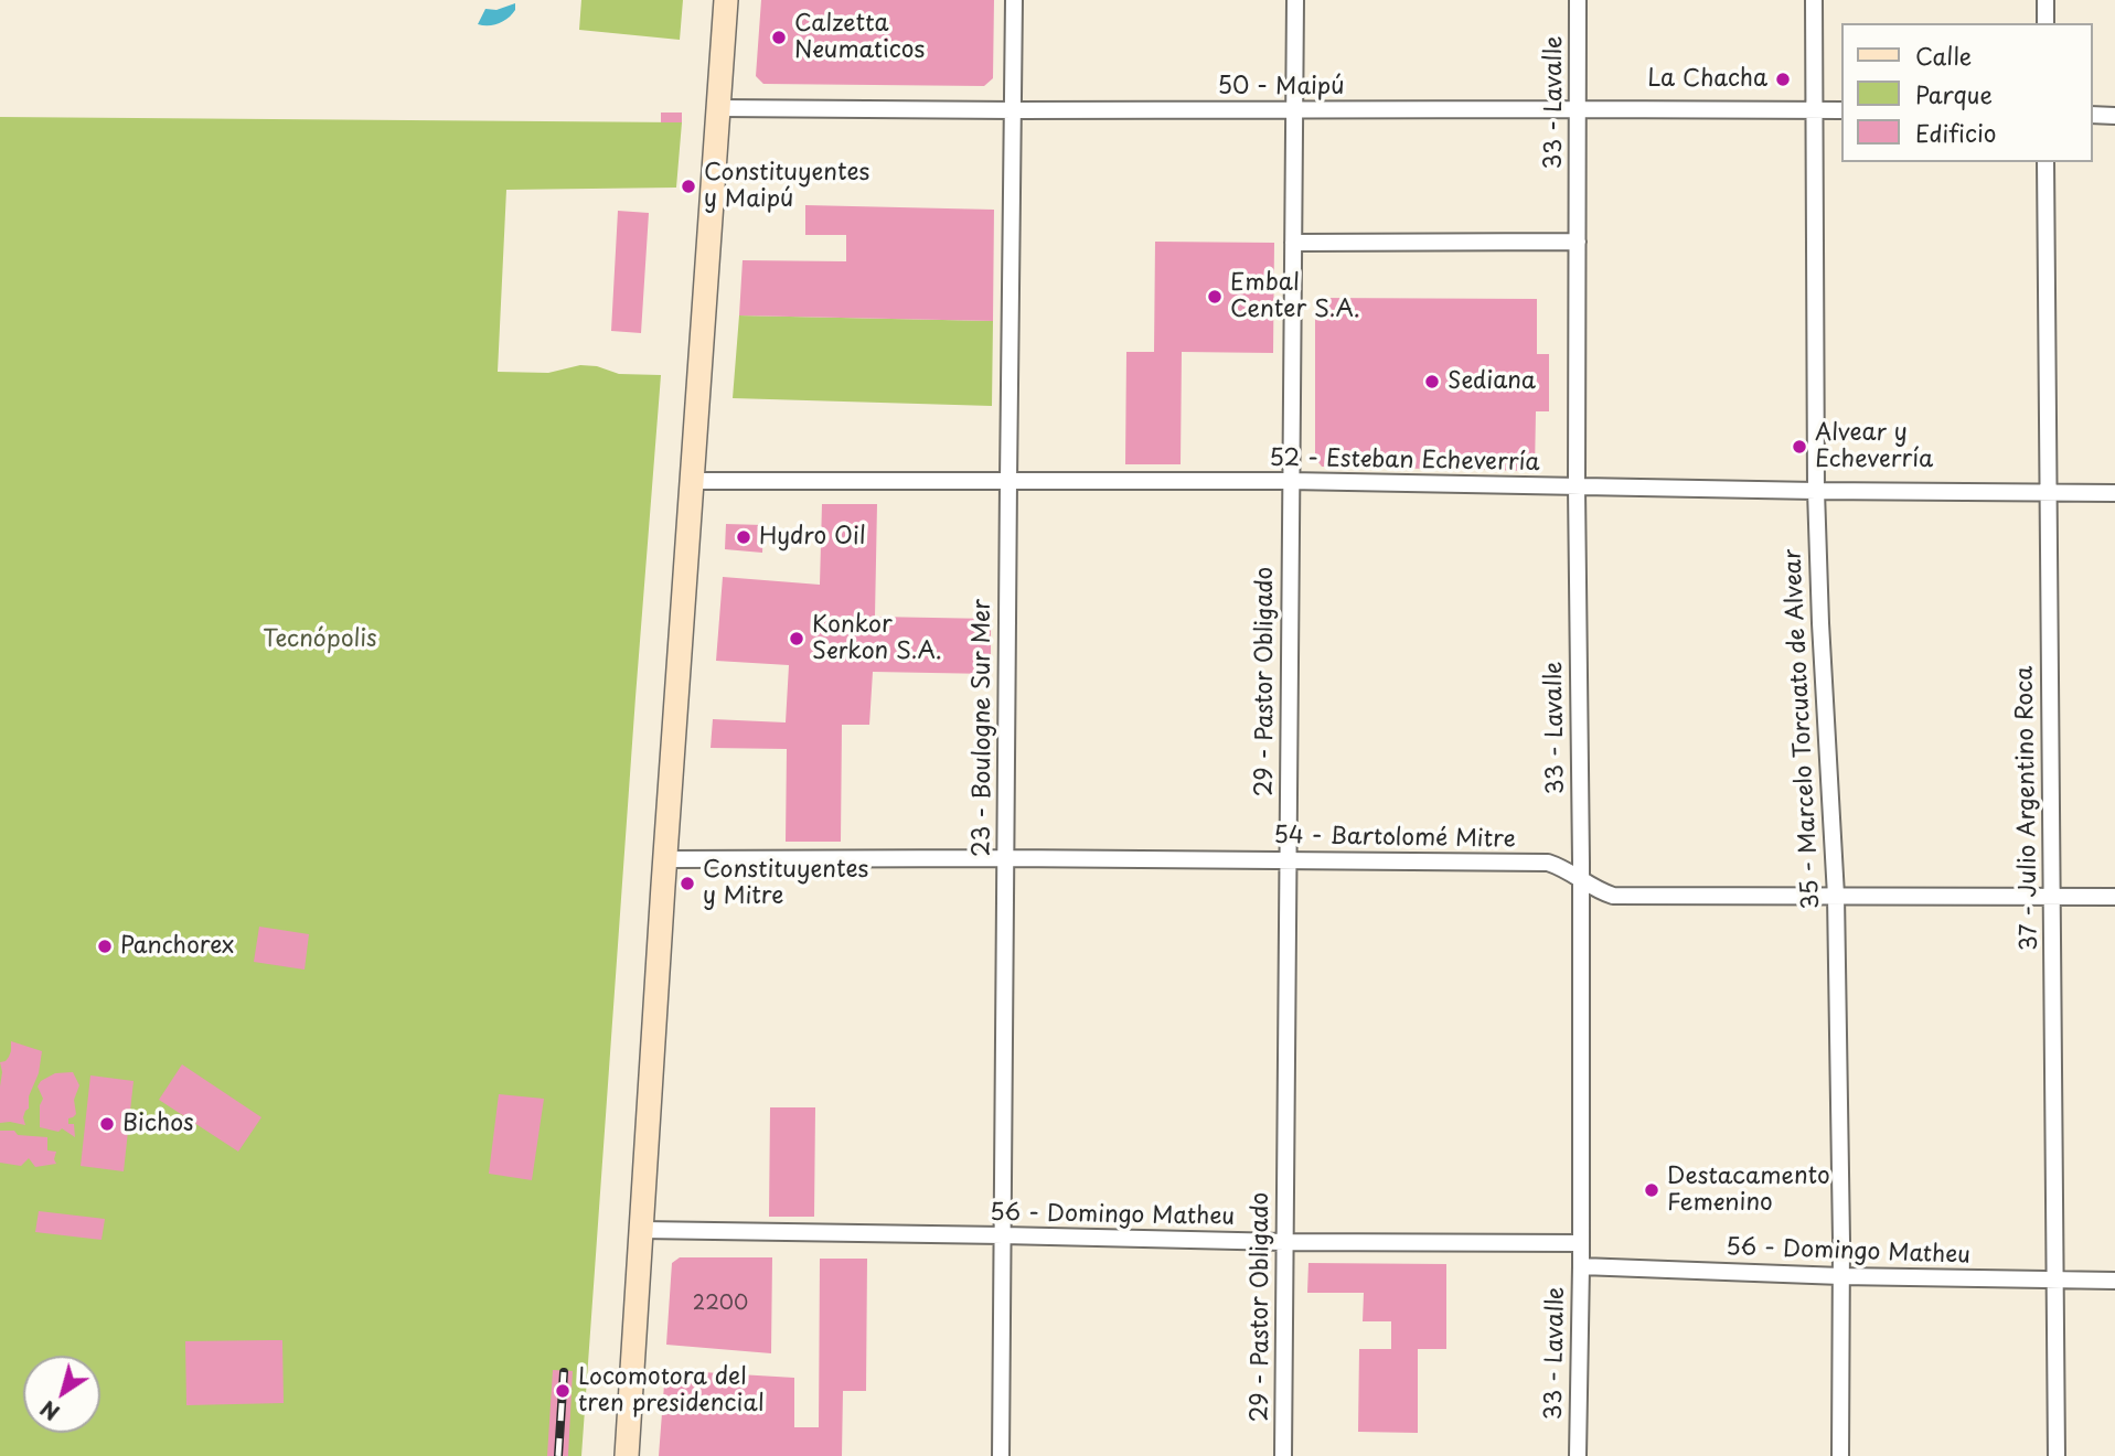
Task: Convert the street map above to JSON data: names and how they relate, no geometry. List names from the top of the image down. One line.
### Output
{"streets":{"street":["50 - Maipú","33 - Lavalle","52 - Esteban Echeverría","29 - Pastor Obligado","23 - Boulogne Sur Mer","35 - Marcelo Torcuato de Alvear","37 - Julio Argentino Roca","54 - Bartolomé Mitre","56 - Domingo Matheu"]},"crossings":[["50 - Maipú","33 - Lavalle"],["50 - Maipú","29 - Pastor Obligado"],["50 - Maipú","23 - Boulogne Sur Mer"],["50 - Maipú","35 - Marcelo Torcuato de Alvear"],["33 - Lavalle","52 - Esteban Echeverría"],["33 - Lavalle","54 - Bartolomé Mitre"],["33 - Lavalle","56 - Domingo Matheu"],["52 - Esteban Echeverría","29 - Pastor Obligado"],["52 - Esteban Echeverría","23 - Boulogne Sur Mer"],["52 - Esteban Echeverría","35 - Marcelo Torcuato de Alvear"],["52 - Esteban Echeverría","37 - Julio Argentino Roca"],["29 - Pastor Obligado","54 - Bartolomé Mitre"],["29 - Pastor Obligado","56 - Domingo Matheu"],["23 - Boulogne Sur Mer","54 - Bartolomé Mitre"],["23 - Boulogne Sur Mer","56 - Domingo Matheu"],["35 - Marcelo Torcuato de Alvear","54 - Bartolomé Mitre"],["35 - Marcelo Torcuato de Alvear","56 - Domingo Matheu"],["37 - Julio Argentino Roca","54 - Bartolomé Mitre"],["37 - Julio Argentino Roca","56 - Domingo Matheu"]],"parks":["Tecnópolis"],"places":["Calzetta Neumaticos","La Chacha","Constituyentes y Maipú","Embal Center S.A.","Sediana","Alvear y Echeverría","Hydro Oil","Konkor Serkon S.A.","Constituyentes y Mitre","Panchorex","Bichos","Destacamento Femenino","Locomotora del tren presidencial"],"house_numbers":["2200"],"legend":["Calle","Parque","Edificio"],"north":"bottom left"}
